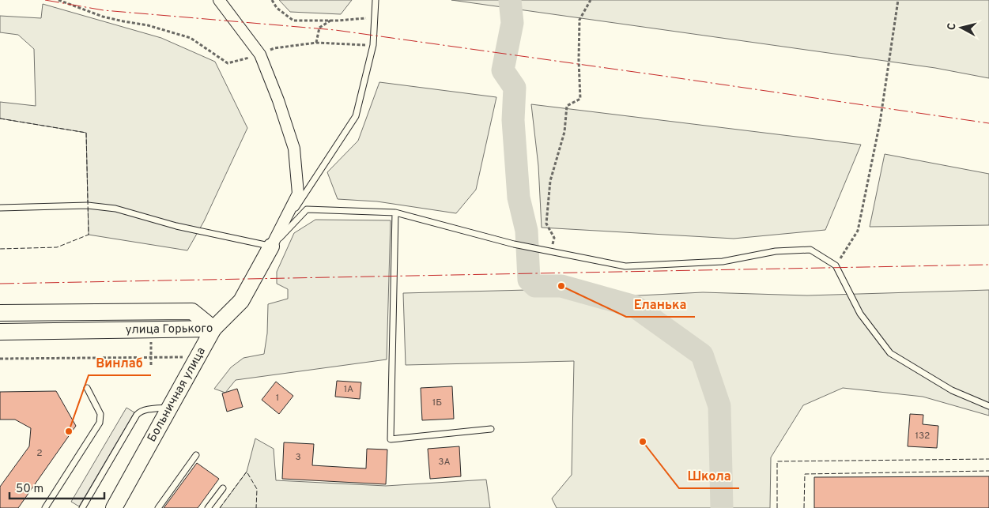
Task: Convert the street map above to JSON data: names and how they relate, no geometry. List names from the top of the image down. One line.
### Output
{"streets":{"main road":["улица Горького","Больничная улица"]},"crossings":[["улица Горького","Больничная улица"]],"places":["Еланька","Винлаб","Школа"],"house_numbers":["1А","1","1Б","132","2","3","3А"],"scale_bar":"50 m","north":"left"}
